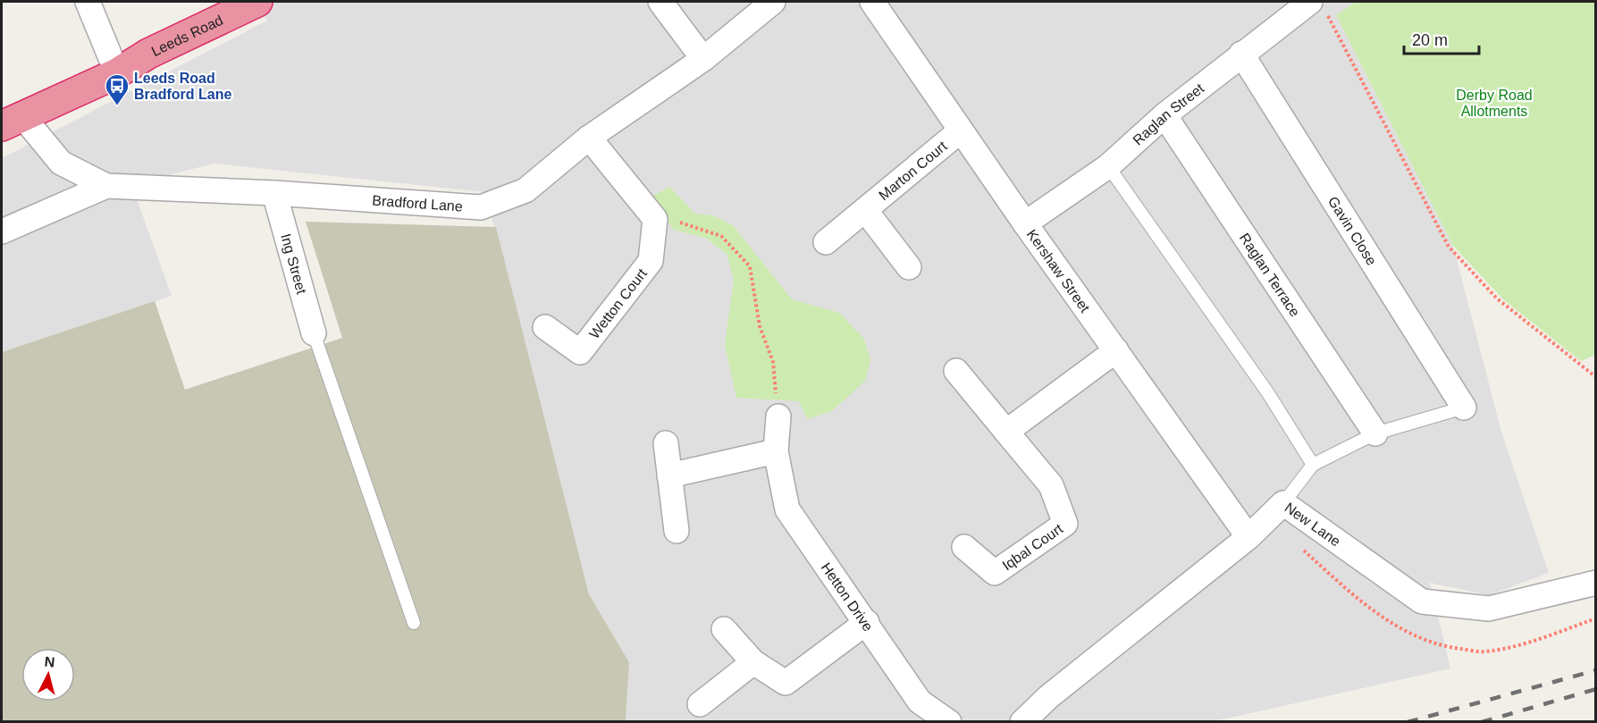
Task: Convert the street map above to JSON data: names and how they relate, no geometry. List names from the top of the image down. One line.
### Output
{"streets":{"highway":["Leeds Road"],"street":["Raglan Street","Marton Court","Bradford Lane","Gavin Close","Ing Street","Kershaw Street","Raglan Terrace","Wetton Court","New Lane","Iqbal Court","Hetton Drive"]},"crossings":[["Leeds Road","Bradford Lane"],["Raglan Street","Gavin Close"],["Raglan Street","Kershaw Street"],["Raglan Street","Raglan Terrace"],["Marton Court","Kershaw Street"],["Bradford Lane","Ing Street"],["Kershaw Street","New Lane"]],"parks":["Derby Road Allotments"],"places":{"bus stop":["Leeds Road Bradford Lane"]},"scale_bar":"20 m","north":"top"}
